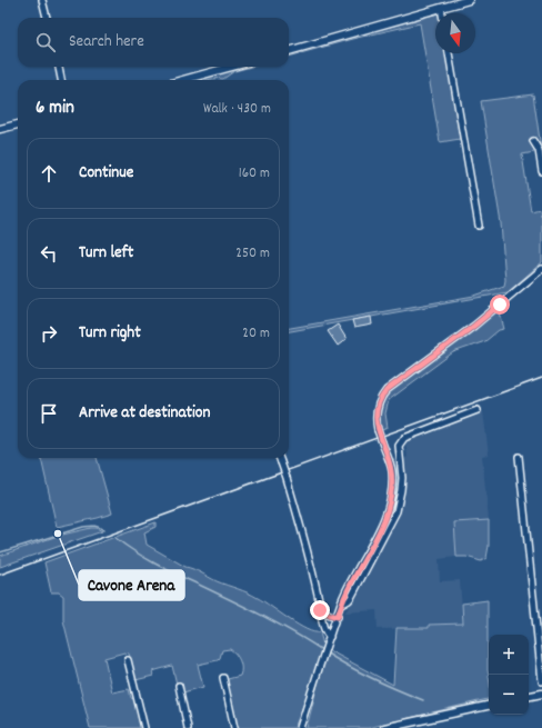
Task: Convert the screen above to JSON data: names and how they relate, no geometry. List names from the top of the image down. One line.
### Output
{"places":["Cavone Arena"],"north":"bottom","page":{"search":"Search here","heading":["6 min","Walk · 430 m"],"list":[["Continue","160 m"],["Turn left","250 m"],["Turn right","20 m"],"Arrive at destination"],"map_buttons":["+","−"]}}
